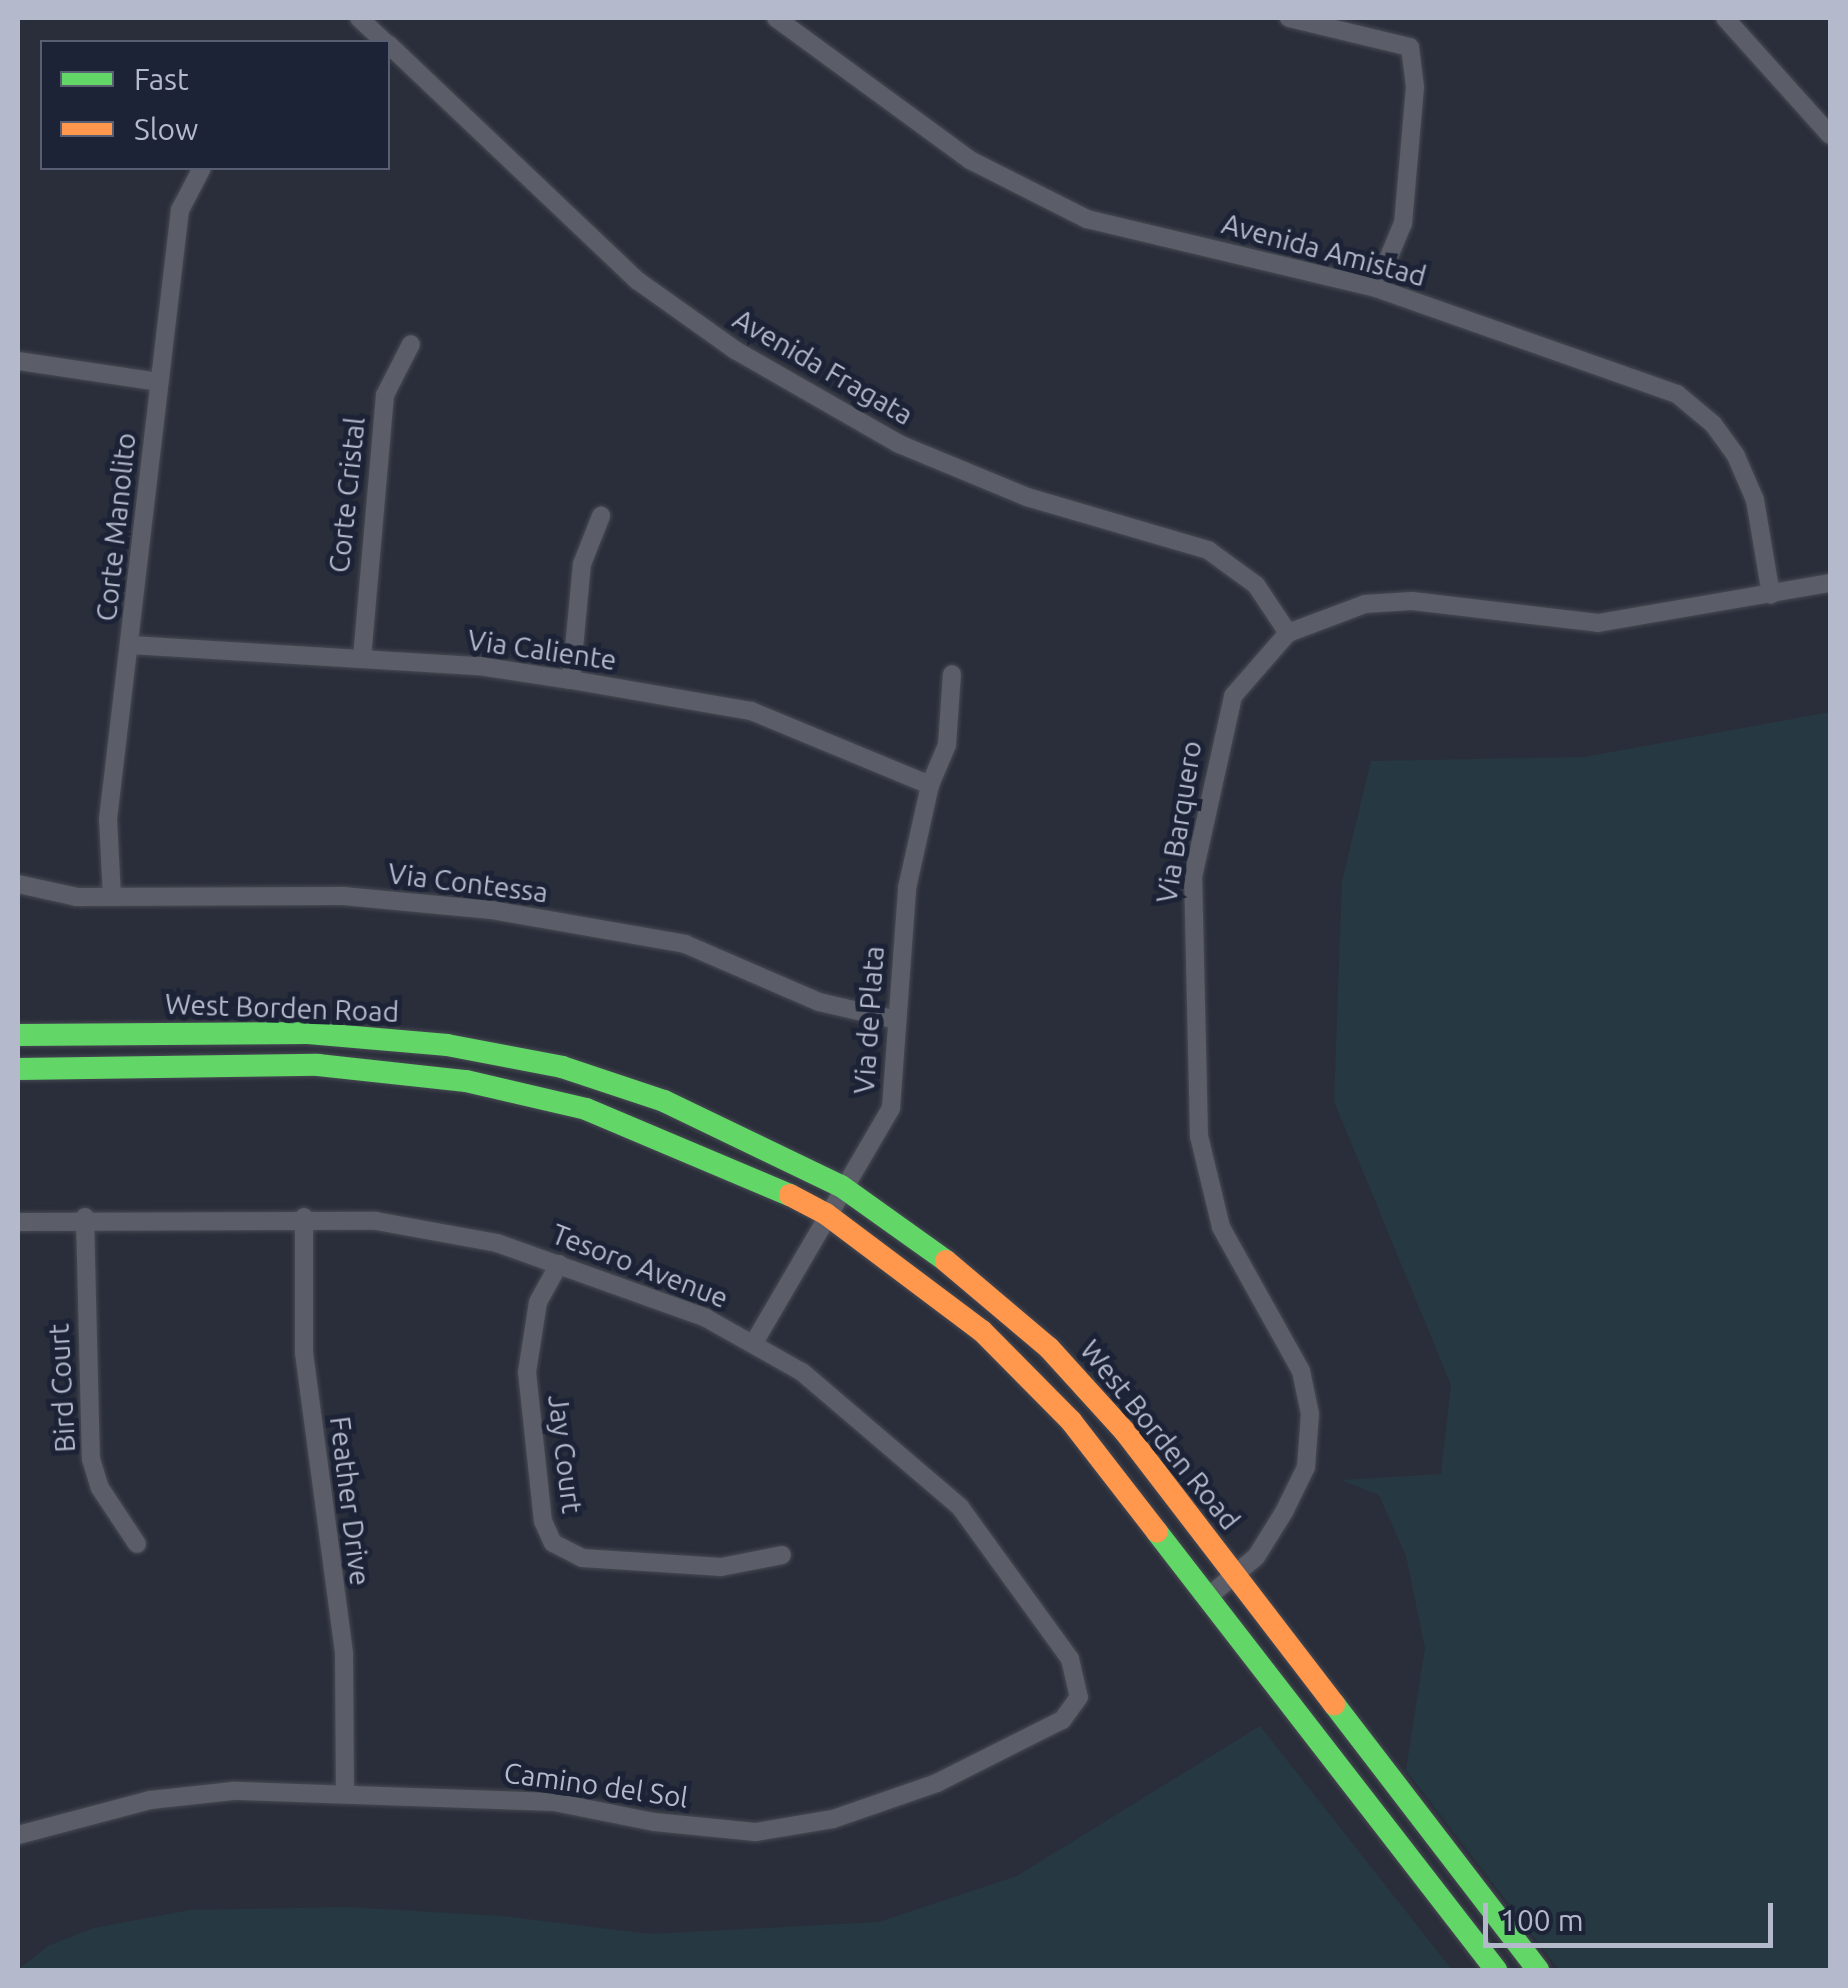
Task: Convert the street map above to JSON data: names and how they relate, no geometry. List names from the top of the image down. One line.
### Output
{"streets":{"main road":["West Borden Road"],"street":["Avenida Amistad","Avenida Fragata","Corte Cristal","Corte Manolito","Via Caliente","Via Barquero","Via Contessa","Via de Plata","Tesoro Avenue","Bird Court","Jay Court","Feather Drive","Camino del Sol"]},"crossings":[["Avenida Amistad","Via Barquero"],["Avenida Fragata","Via Barquero"],["Corte Cristal","Via Caliente"],["Corte Manolito","Via Caliente"],["Corte Manolito","Via Contessa"],["Via Caliente","Via de Plata"],["Via Barquero","West Borden Road"],["Via Contessa","Via de Plata"],["West Borden Road","Via de Plata"],["Via de Plata","Tesoro Avenue"],["Tesoro Avenue","Bird Court"],["Tesoro Avenue","Jay Court"],["Tesoro Avenue","Feather Drive"],["Tesoro Avenue","Camino del Sol"],["Feather Drive","Camino del Sol"]],"legend":["Fast","Slow"],"scale_bar":"100 m"}
